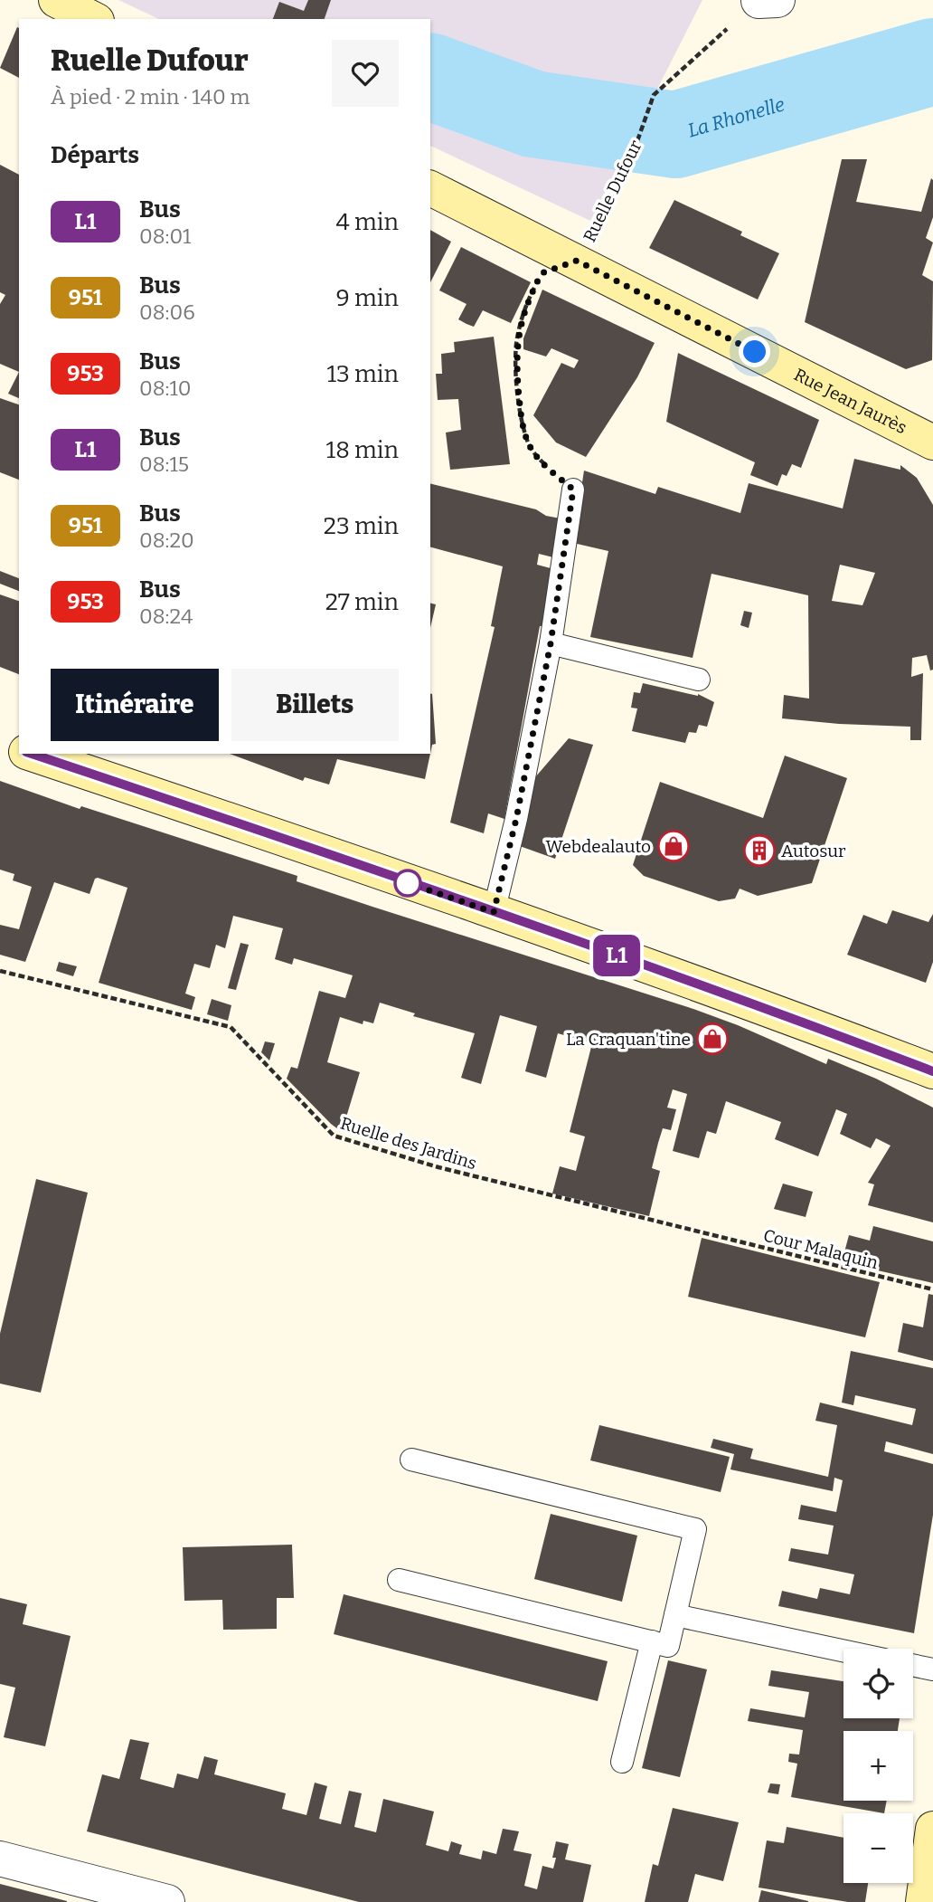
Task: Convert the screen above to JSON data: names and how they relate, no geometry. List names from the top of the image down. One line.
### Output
{"streets":{"street":["Rue Jean Jaurès"],"path":["Ruelle Dufour","Ruelle des Jardins","Cour Malaquin"]},"crossings":[["Ruelle Dufour","Rue Jean Jaurès"],["Ruelle des Jardins","Cour Malaquin"]],"water":["La Rhonelle"],"places":{"shop":["Webdealauto","La Craquan'tine"],"building":["Autosur"]},"lines":["bus line L1"],"page":{"on_map":"L1","heading":[["Ruelle Dufour","À pied · 2 min · 140 m"],"Départs"],"list":[{"mark":"L1","name":"Bus","note":"08:01","value":"4 min"},{"mark":"951","name":"Bus","note":"08:06","value":"9 min"},{"mark":"953","name":"Bus","note":"08:10","value":"13 min"},{"mark":"L1","name":"Bus","note":"08:15","value":"18 min"},{"mark":"951","name":"Bus","note":"08:20","value":"23 min"},{"mark":"953","name":"Bus","note":"08:24","value":"27 min"}],"buttons":["Itinéraire","Billets"],"map_buttons":["+","−"]}}
